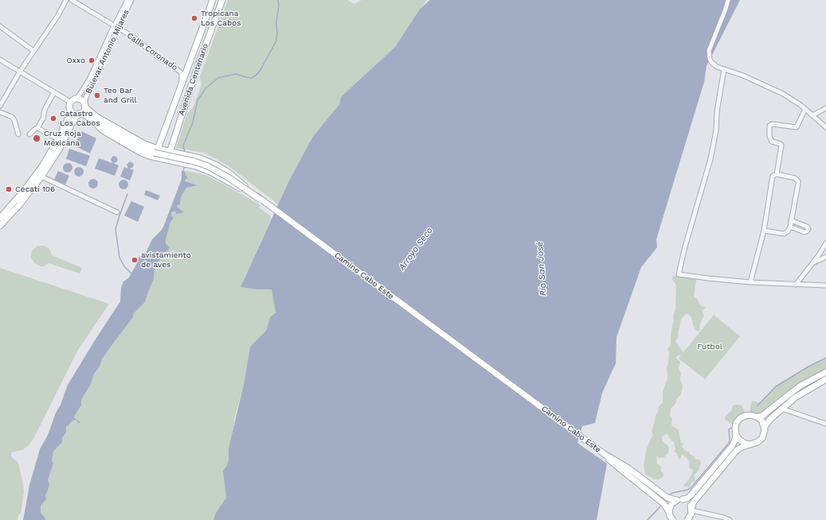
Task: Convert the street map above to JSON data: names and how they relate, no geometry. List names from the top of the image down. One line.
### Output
{"streets":{"main road":["Avenida Centenario","Camino Cabo Este"],"street":["Bulevar Antonio Mijares","Calle Coronado"]},"crossings":[["Bulevar Antonio Mijares","Calle Coronado"],["Bulevar Antonio Mijares","Camino Cabo Este"],["Calle Coronado","Avenida Centenario"],["Avenida Centenario","Camino Cabo Este"]],"water":["Arroyo Seco","Río San José"],"parks":["Futbol"],"places":["Tropicana Los Cabos","Oxxo","Teo Bar and Grill","Catastro Los Cabos","Cruz Roja Mexicana","Cecati 106","avistamiento de aves"]}
